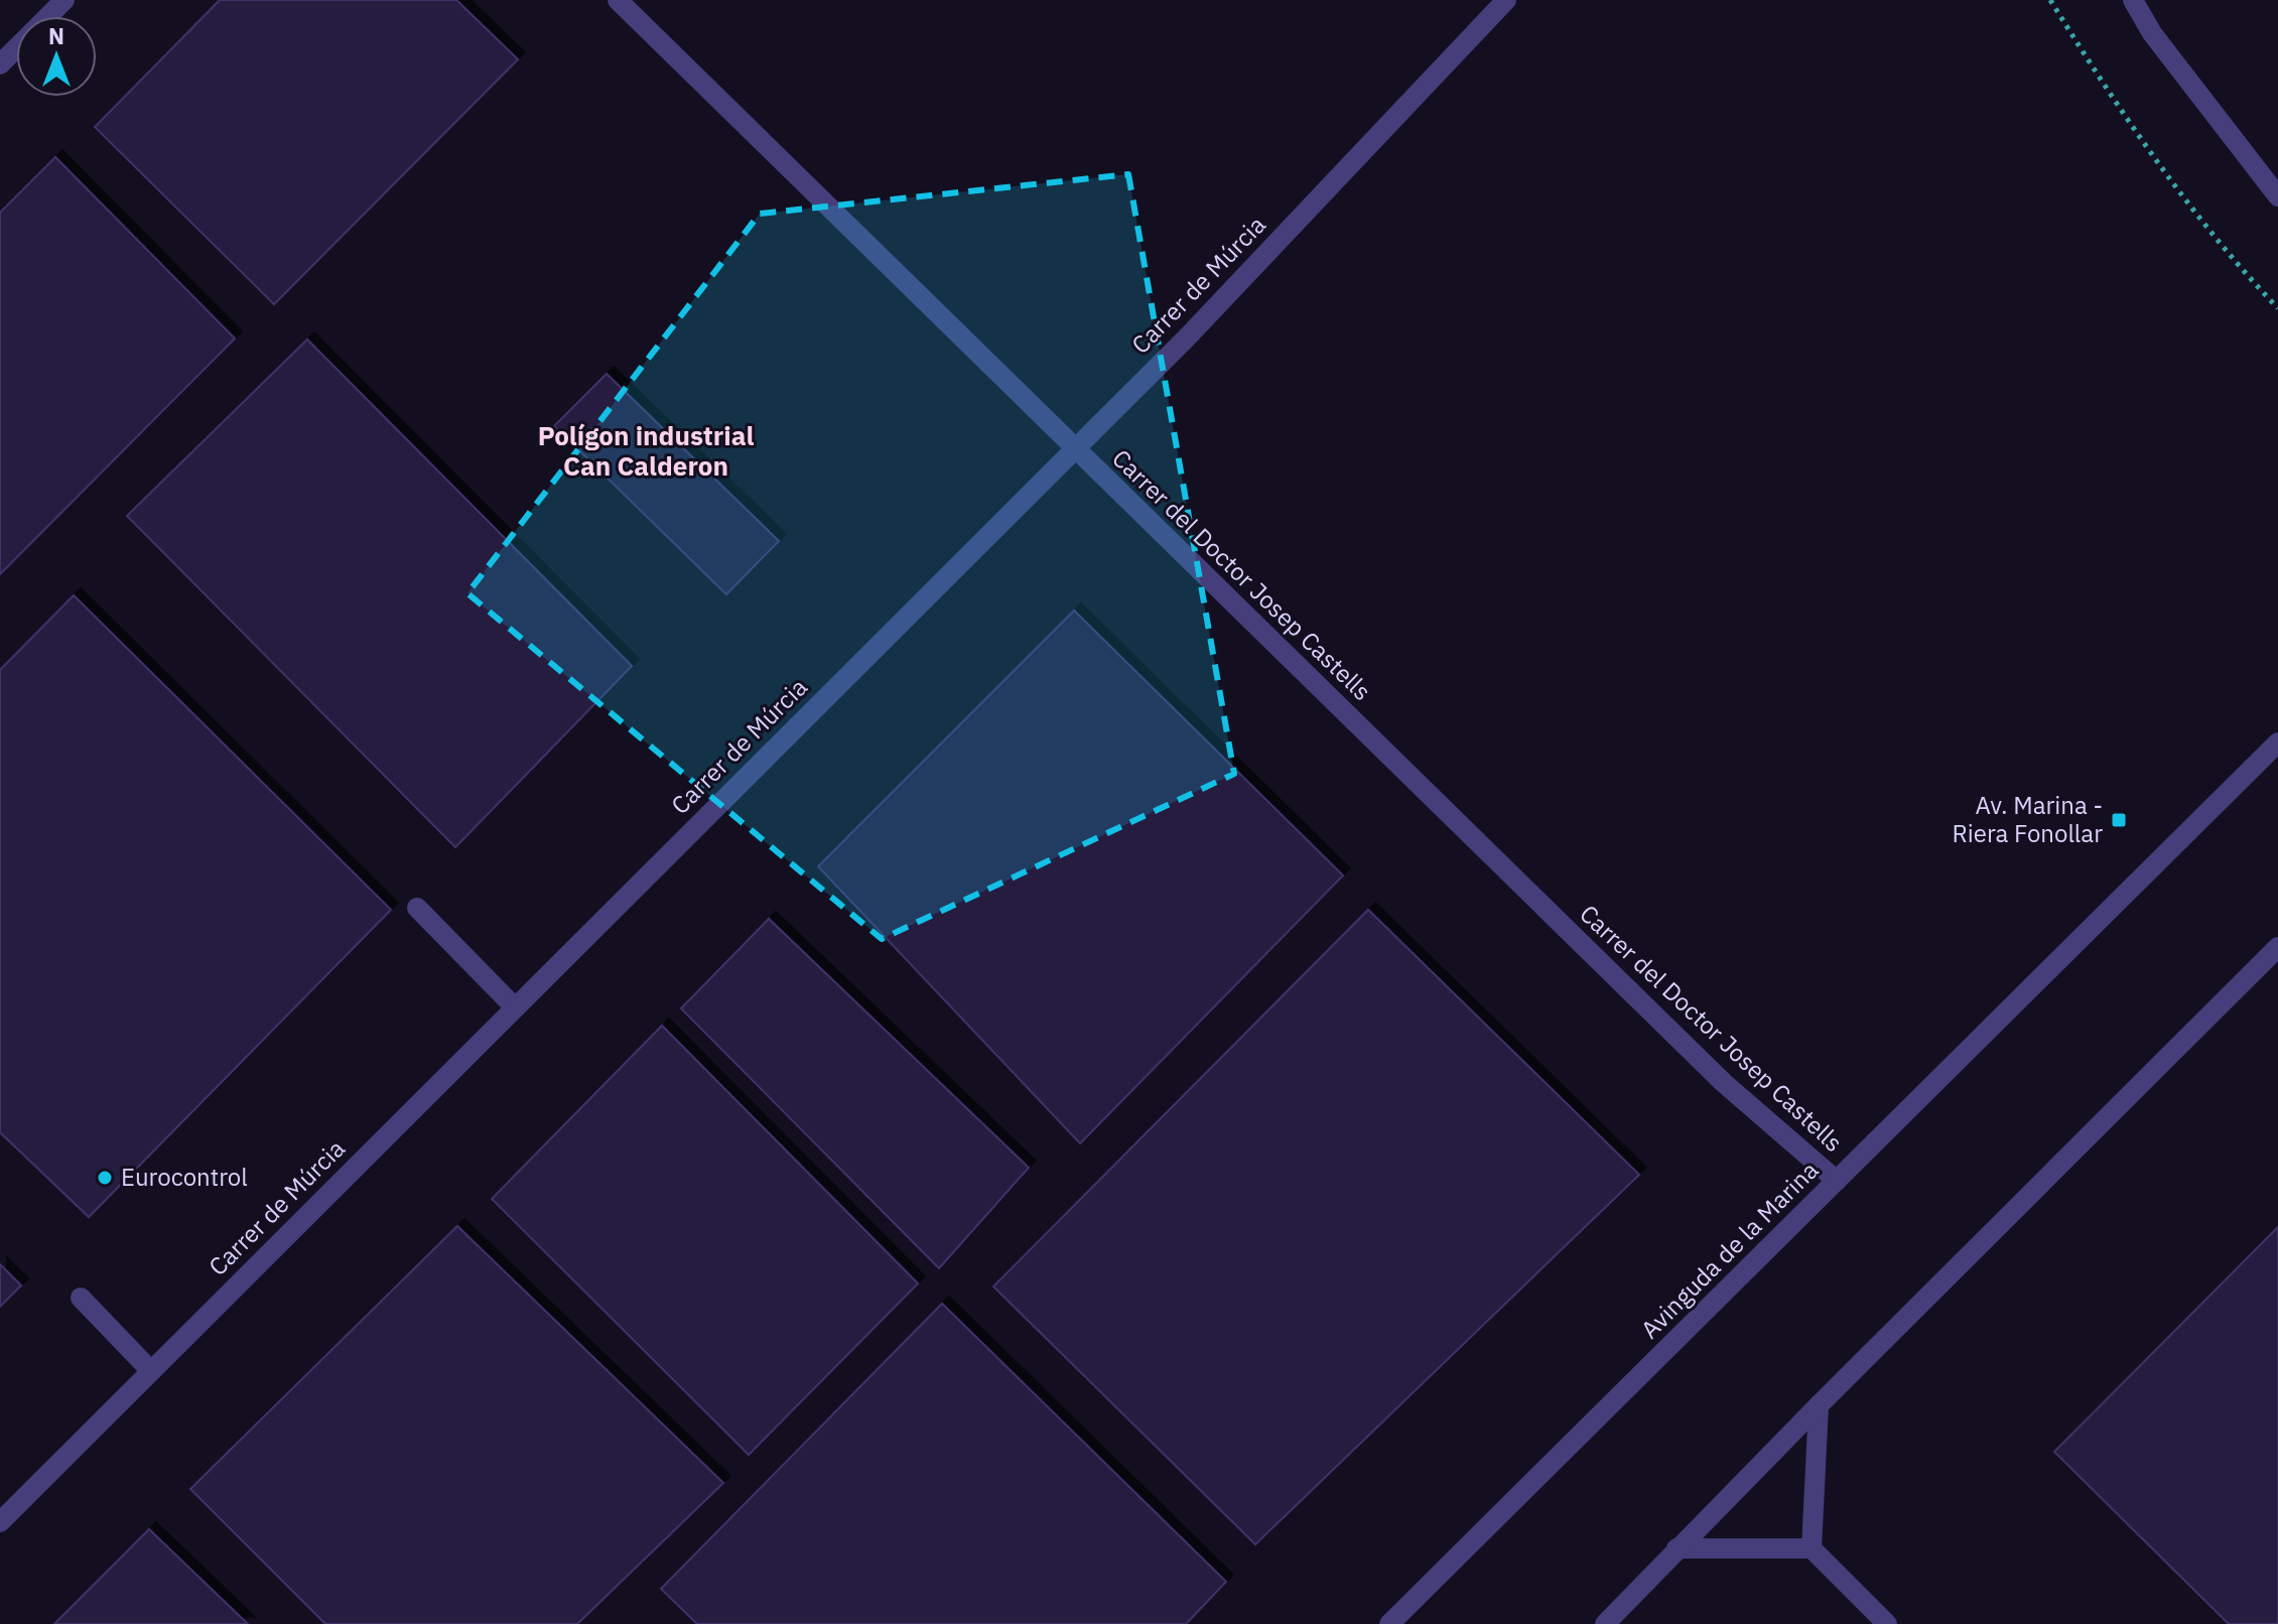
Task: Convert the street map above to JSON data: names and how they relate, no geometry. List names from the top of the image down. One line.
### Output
{"streets":{"street":["Carrer de Múrcia","Carrer del Doctor Josep Castells","Avinguda de la Marina"]},"crossings":[["Carrer de Múrcia","Carrer del Doctor Josep Castells"],["Carrer del Doctor Josep Castells","Avinguda de la Marina"]],"districts":["Polígon industrial Can Calderon"],"places":{"transit":["Av. Marina - Riera Fonollar"],"other":["Eurocontrol"]},"north":"top"}
